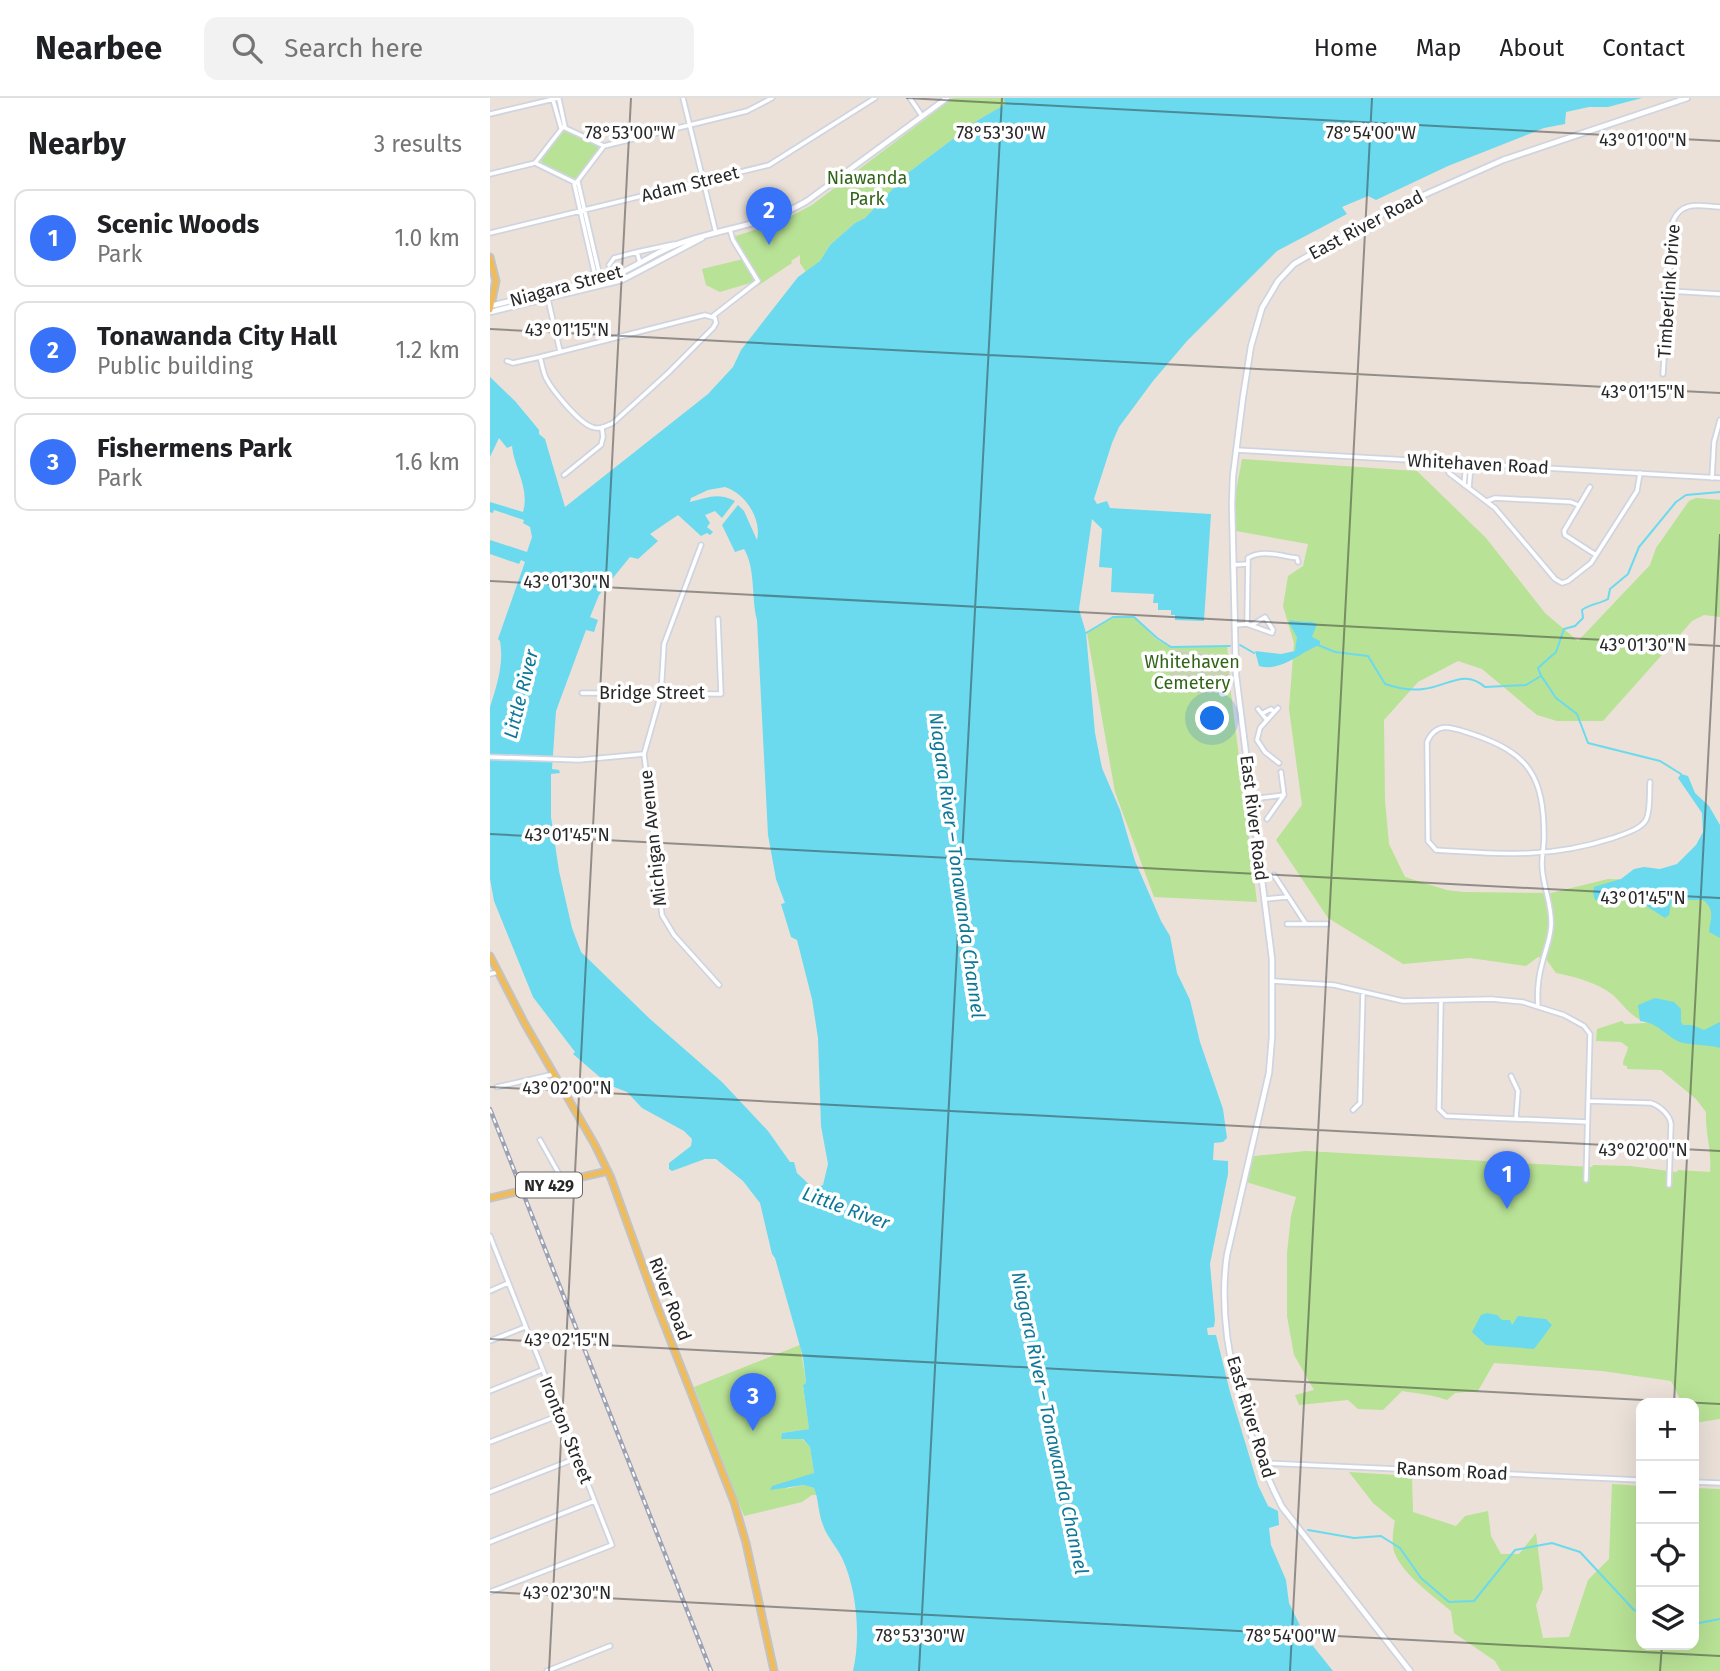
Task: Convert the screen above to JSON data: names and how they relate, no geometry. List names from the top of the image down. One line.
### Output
{"streets":{"main road":["East River Road","Niagara Street","NY 429","River Road"],"street":["Adam Street","Timberlink Drive","Whitehaven Road","Bridge Street","Michigan Avenue","Ironton Street","Ransom Road"]},"crossings":[["East River Road","Whitehaven Road"],["East River Road","Ransom Road"],["NY 429","River Road"]],"water":["Little River","Niagara River – Tonawanda Channel"],"parks":["Niawanda Park","Whitehaven Cemetery"],"page":{"header":"Nearbee","search":"Search here","nav":["Home","Map","About","Contact"],"heading":["Nearby","3 results"],"pins":["2","1","3"],"list":[{"mark":"1","name":"Scenic Woods","note":"Park","value":"1.0 km"},{"mark":"2","name":"Tonawanda City Hall","note":"Public building","value":"1.2 km"},{"mark":"3","name":"Fishermens Park","note":"Park","value":"1.6 km"}],"map_buttons":["+","−"]},"coordinates":["78°53'00\"W","78°53'30\"W","78°54'00\"W","43°01'00\"N","43°01'15\"N","43°01'30\"N","43°01'45\"N","43°02'00\"N","43°02'15\"N","43°02'30\"N"]}
